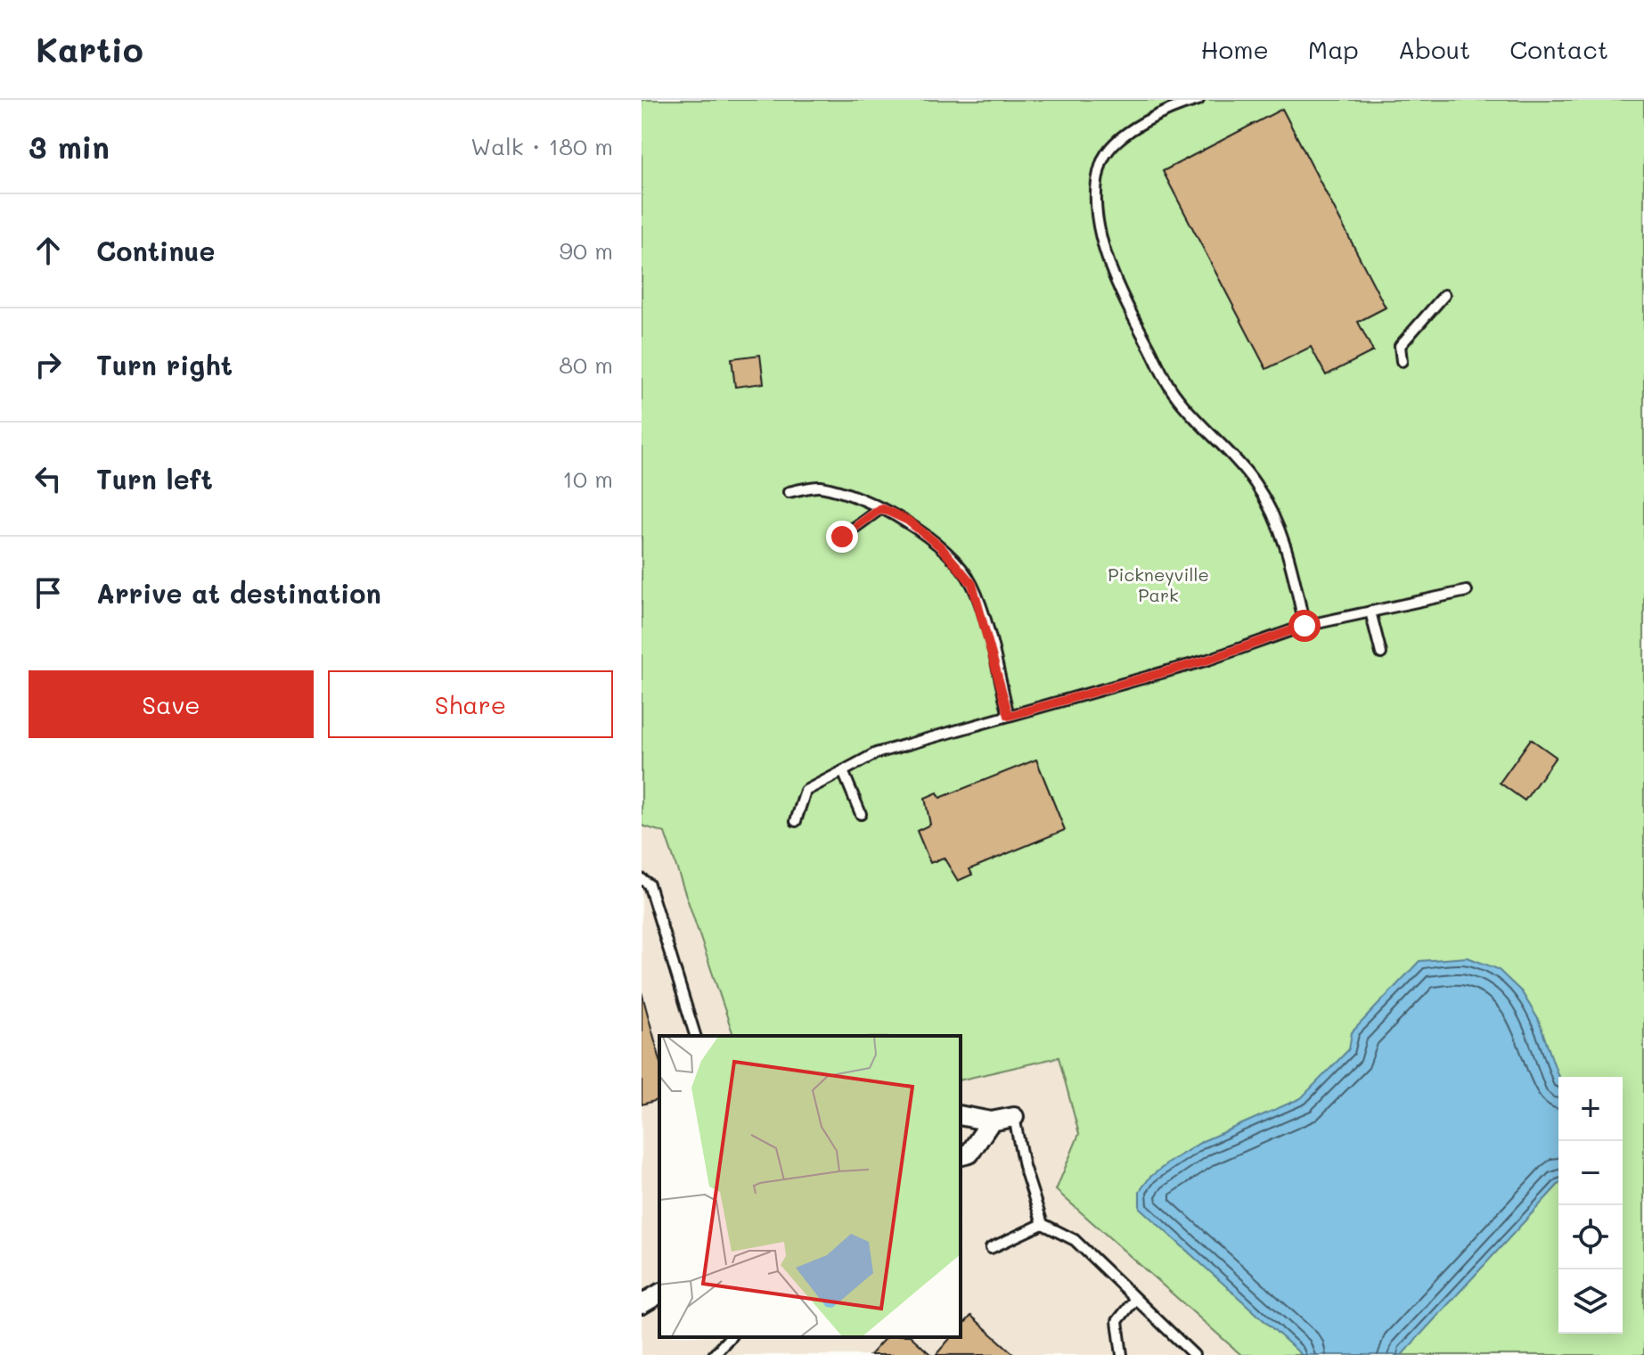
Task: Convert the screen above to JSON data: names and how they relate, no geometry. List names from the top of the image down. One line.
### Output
{"parks":["Pickneyville Park"],"page":{"header":"Kartio","nav":["Home","Map","About","Contact"],"heading":["3 min","Walk · 180 m"],"list":[["Continue","90 m"],["Turn right","80 m"],["Turn left","10 m"],"Arrive at destination"],"buttons":["Save","Share"],"map_buttons":["+","−"]}}
